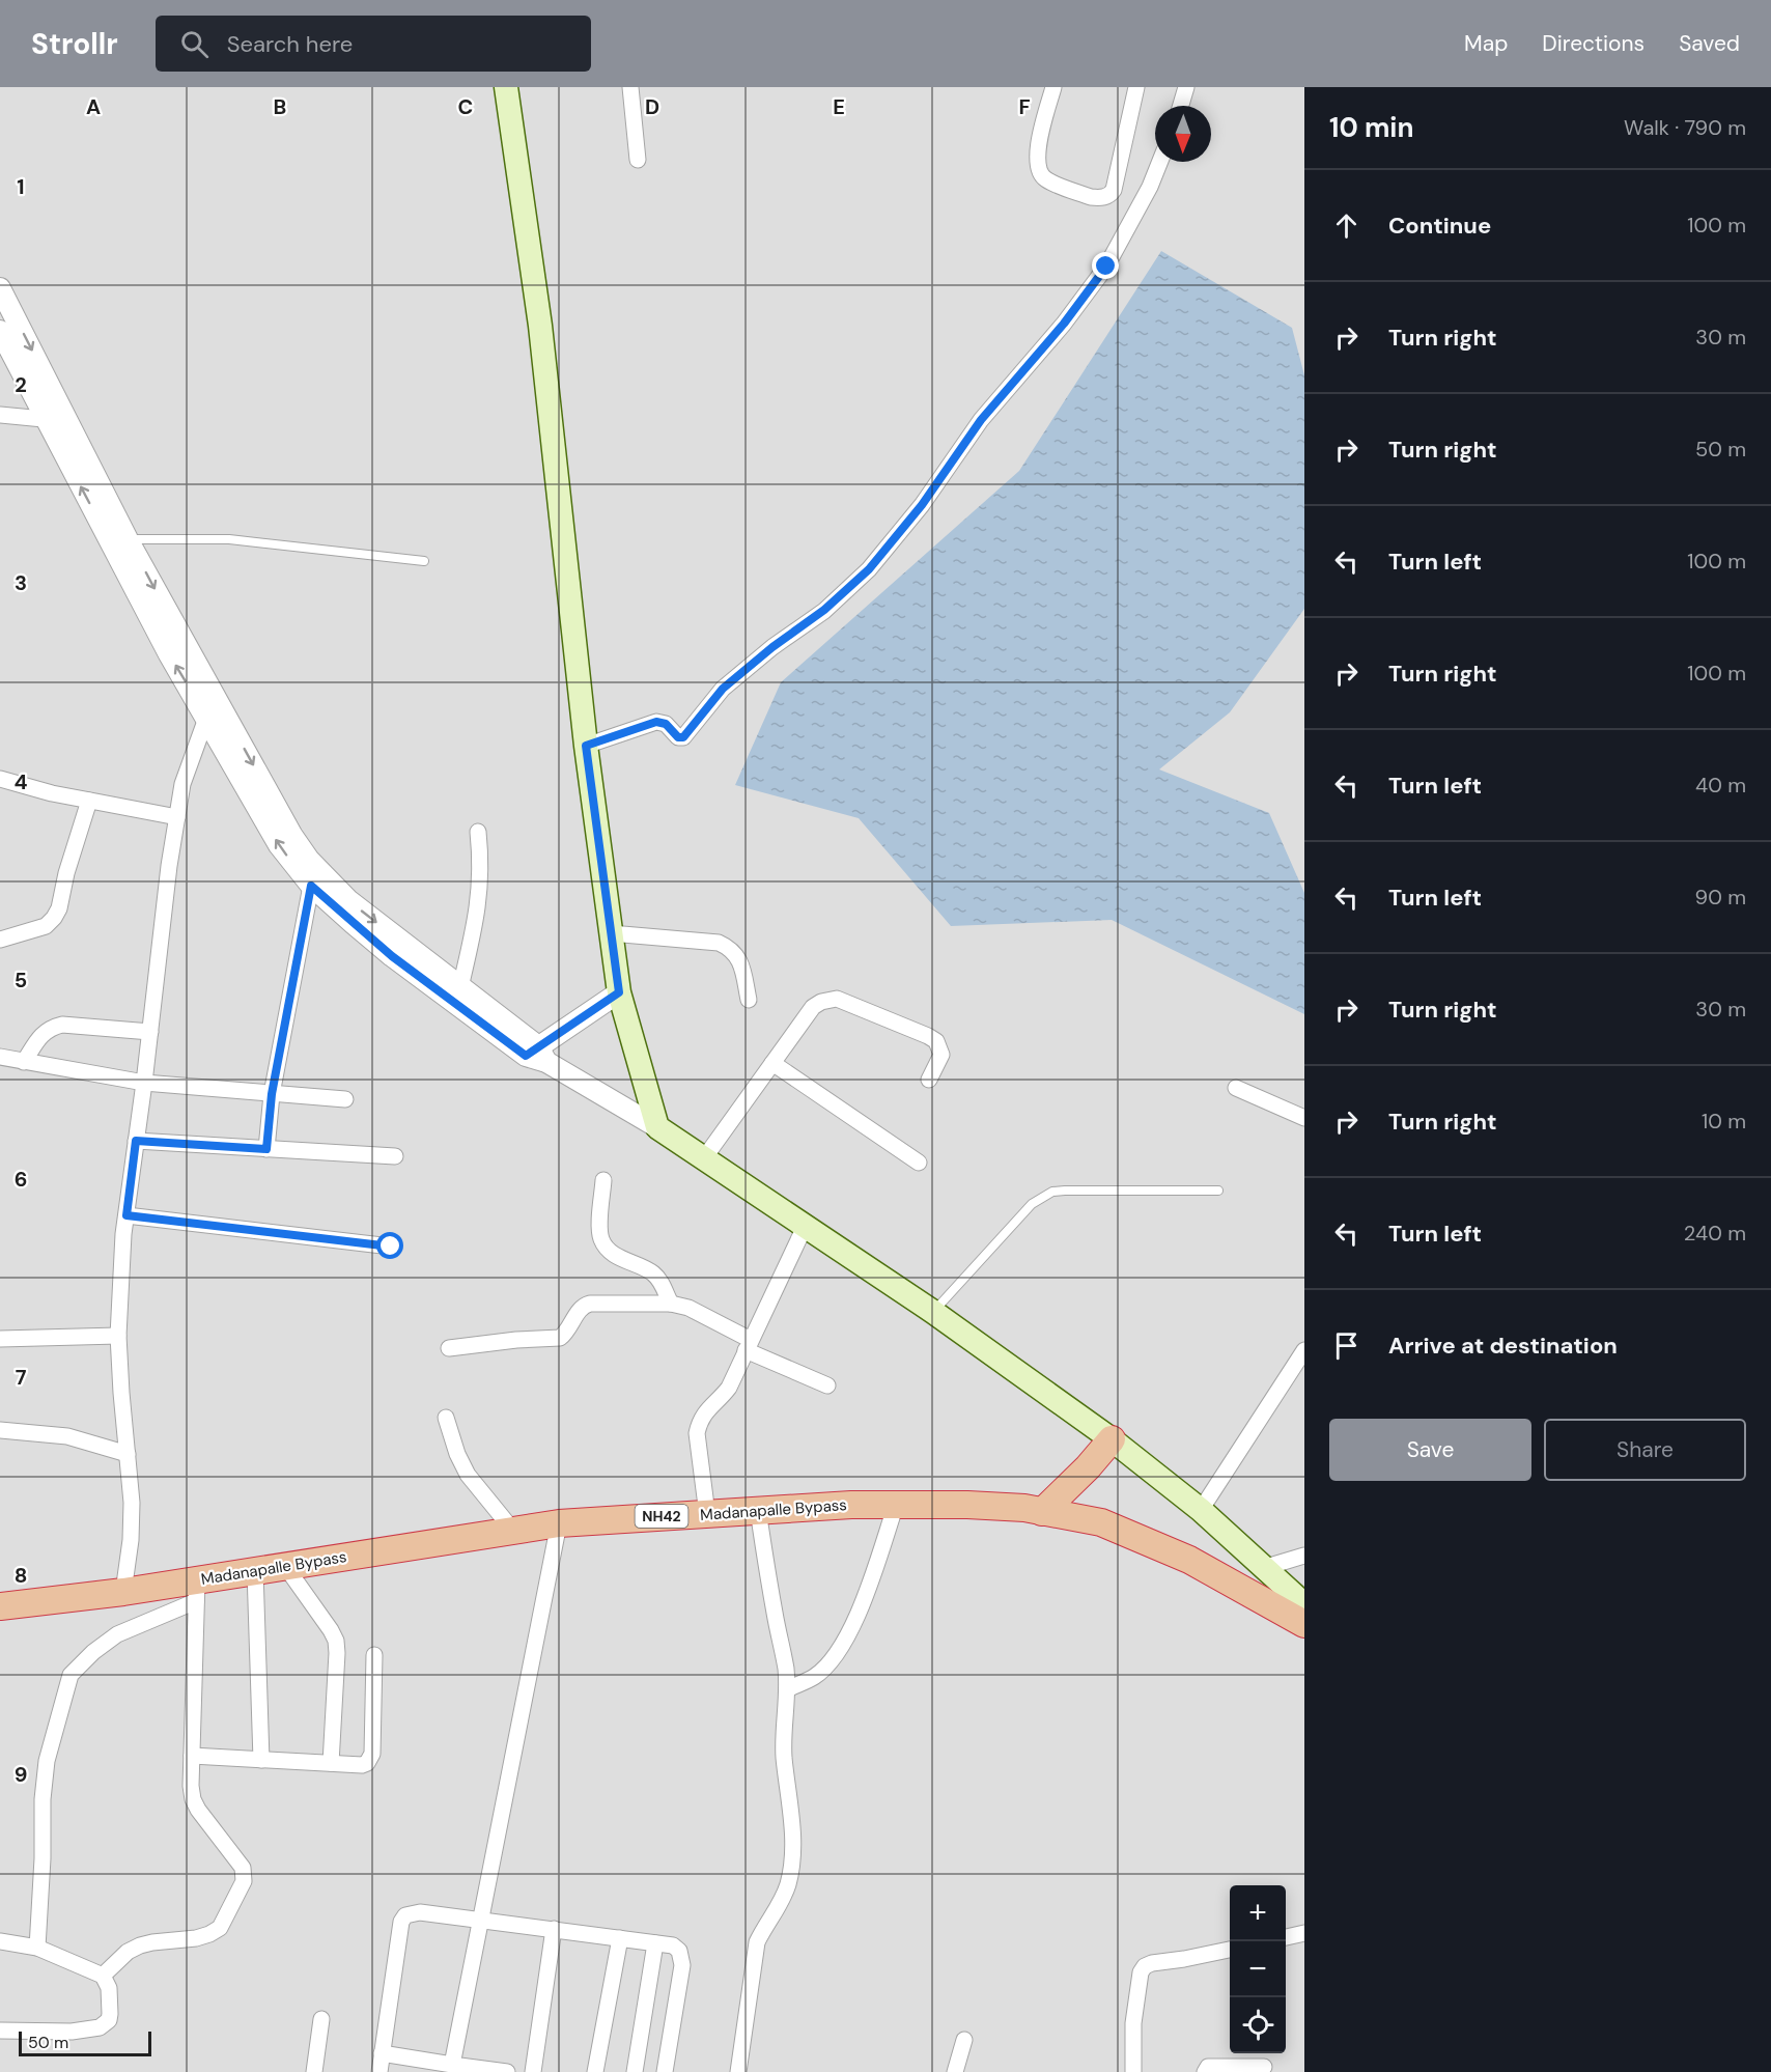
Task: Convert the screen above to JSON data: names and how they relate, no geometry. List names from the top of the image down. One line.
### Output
{"streets":{"highway":["Madanapalle Bypass","NH42"]},"scale_bar":"50 m","north":"bottom","page":{"header":"Strollr","search":"Search here","nav":["Map","Directions","Saved"],"heading":["10 min","Walk · 790 m"],"list":[["Continue","100 m"],["Turn right","30 m"],["Turn right","50 m"],["Turn left","100 m"],["Turn right","100 m"],["Turn left","40 m"],["Turn left","90 m"],["Turn right","30 m"],["Turn right","10 m"],["Turn left","240 m"],"Arrive at destination"],"buttons":["Save","Share"],"map_buttons":["+","−"],"scale":"50 m"},"grid":{"columns":["A","B","C","D","E","F"],"rows":["1","2","3","4","5","6","7","8","9"]}}
